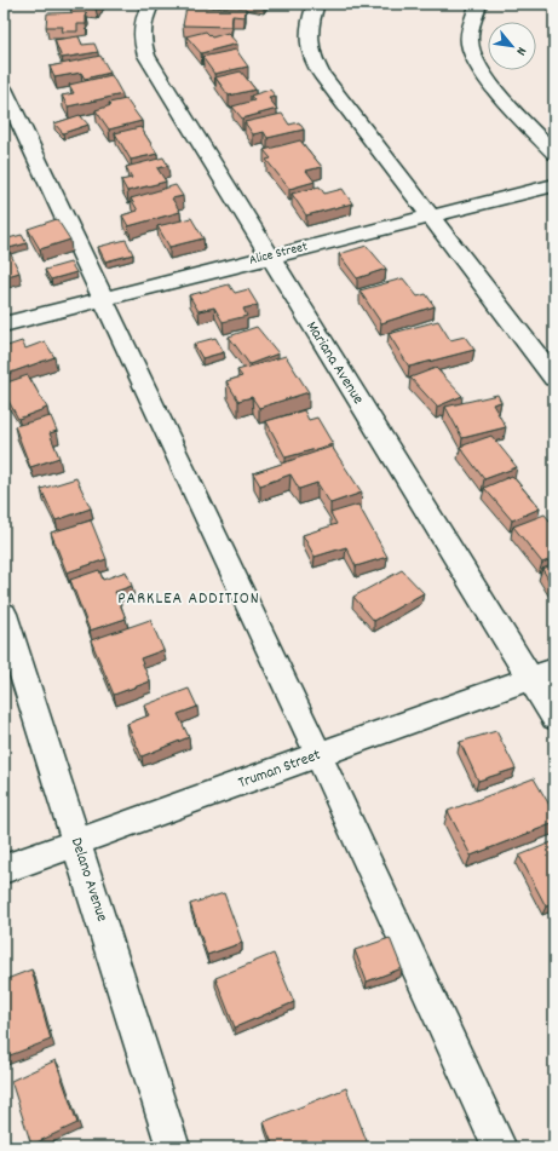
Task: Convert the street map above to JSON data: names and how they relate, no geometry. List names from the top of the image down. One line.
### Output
{"streets":{"street":["Alice Street","Mariana Avenue","Truman Street","Delano Avenue"]},"crossings":[["Alice Street","Mariana Avenue"],["Mariana Avenue","Truman Street"],["Truman Street","Delano Avenue"]],"districts":["PARKLEA ADDITION"],"north":"bottom right"}
